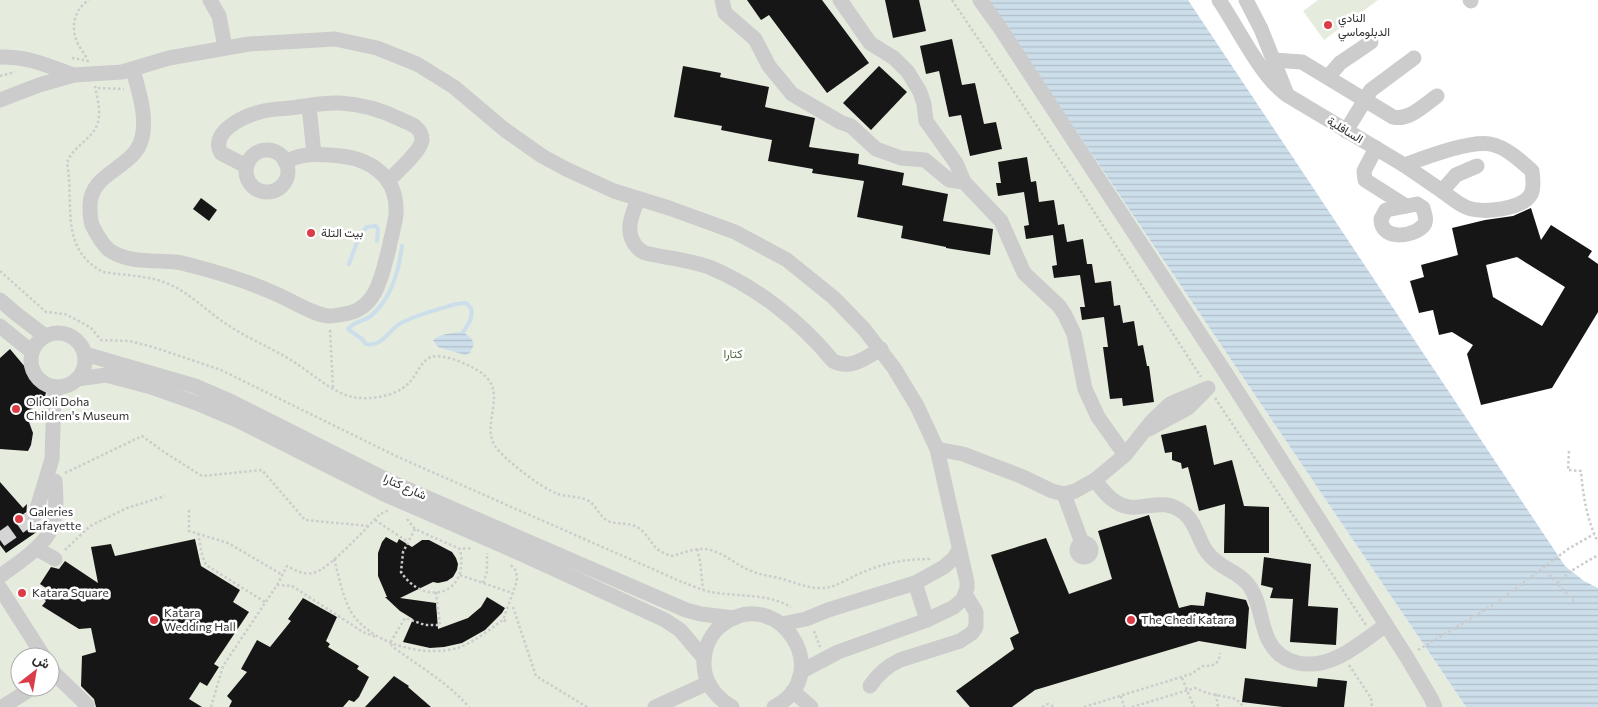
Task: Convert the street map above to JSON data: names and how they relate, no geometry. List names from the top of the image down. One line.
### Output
{"streets":{"street":["السافلية","شارع كتارا"]},"parks":["كتارا"],"places":["النادي الدبلوماسي","بيت التلة","OliOli Doha Children's Museum","Galeries Lafayette","Katara Square","Katara Wedding Hall","The Chedi Katara"],"north":"top right"}
